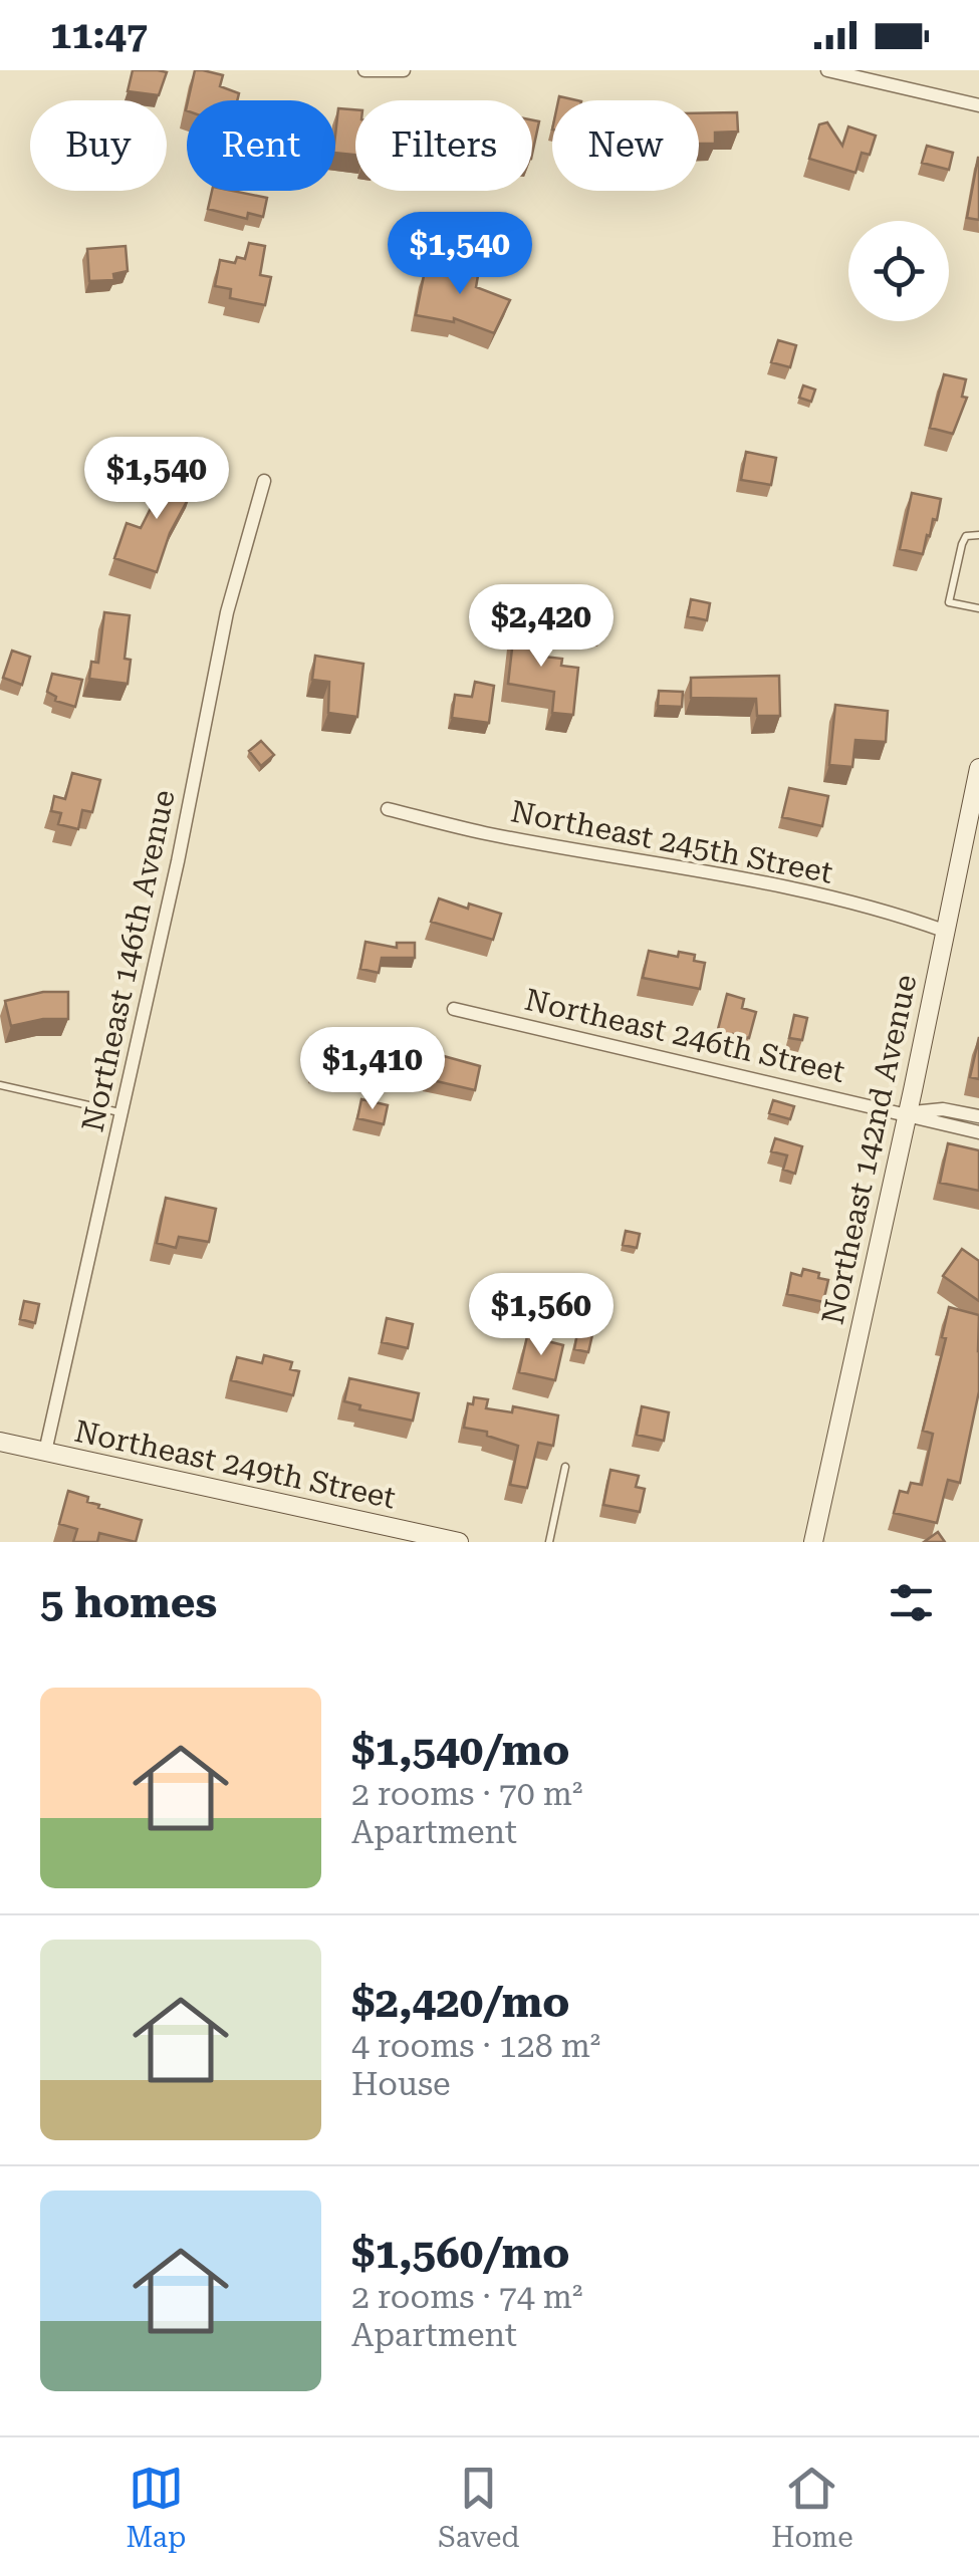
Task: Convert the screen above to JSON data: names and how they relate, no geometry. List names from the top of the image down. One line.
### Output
{"streets":{"main road":["Northeast 142nd Avenue","Northeast 249th Street"],"street":["Northeast 245th Street","Northeast 146th Avenue","Northeast 246th Street"]},"crossings":[["Northeast 245th Street","Northeast 142nd Avenue"],["Northeast 146th Avenue","Northeast 249th Street"],["Northeast 246th Street","Northeast 142nd Avenue"]],"page":{"status":"11:47","chip":["Buy","Rent","Filters","New"],"price":["$1,540","$1,540","$2,420","$1,410","$1,560"],"heading":"5 homes","list":[{"name":"$1,540/mo","note":"2 rooms · 70 m² · Apartment"},{"name":"$2,420/mo","note":"4 rooms · 128 m² · House"},{"name":"$1,560/mo","note":"2 rooms · 74 m² · Apartment"}],"tabs":["Map","Saved","Home"]}}
